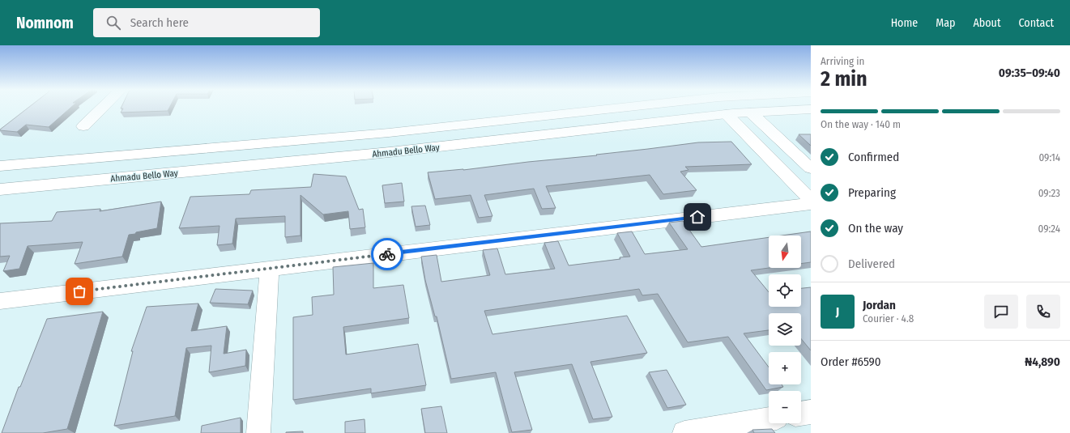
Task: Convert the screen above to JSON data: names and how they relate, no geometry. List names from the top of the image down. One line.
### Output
{"streets":{"main road":["Ahmadu Bello Way"]},"north":"bottom","page":{"header":"Nomnom","search":"Search here","nav":["Home","Map","About","Contact"],"heading":["2 min","Arriving in","09:35–09:40"],"panel":["Jordan","Courier · 4.8","Order #6590","₦4,890"],"bar":"On the way · 140 m","list":[["Confirmed","09:14"],["Preparing","09:23"],["On the way","09:24"],"Delivered"],"map_buttons":["+","−"],"round":"J"}}
